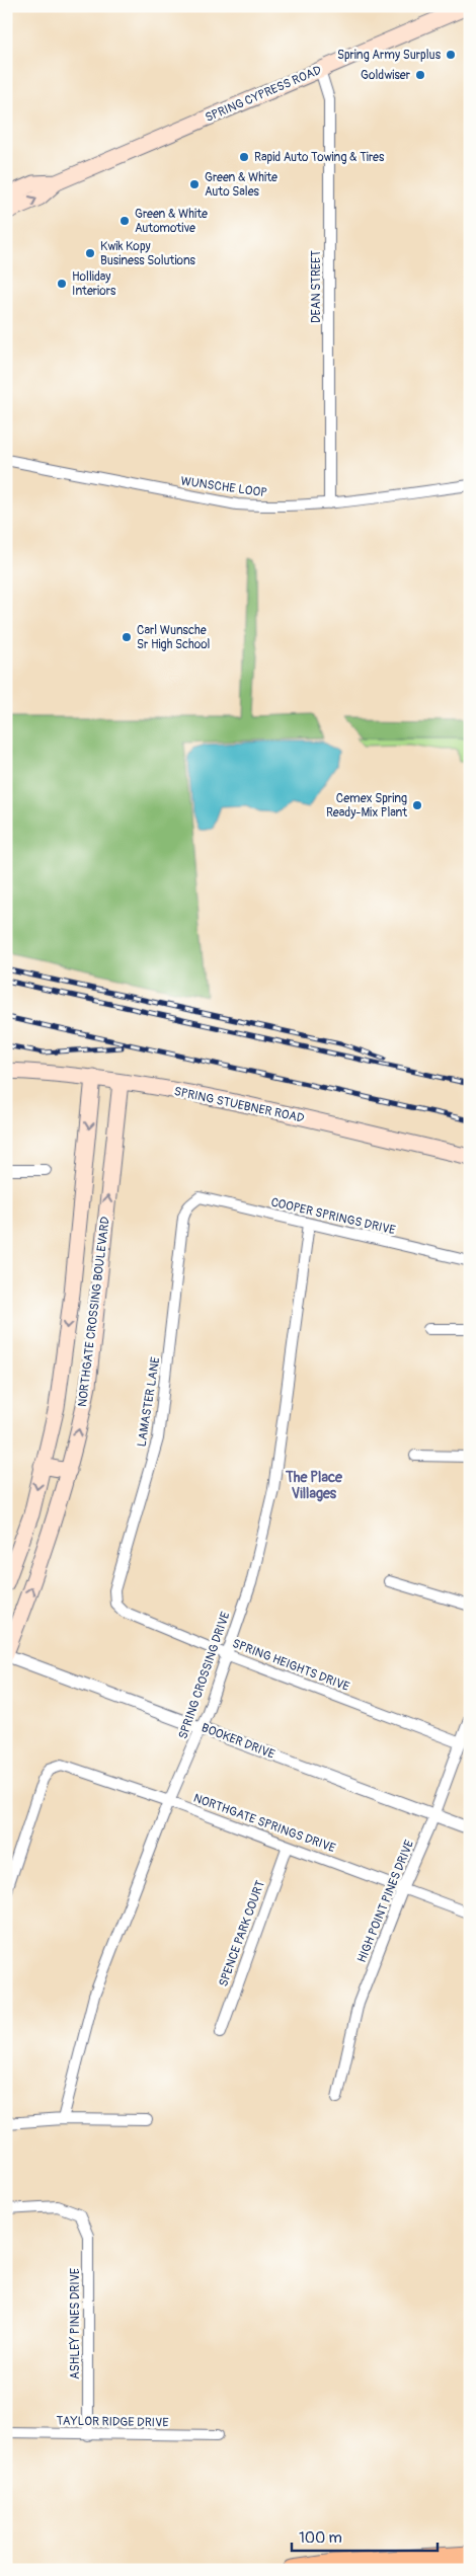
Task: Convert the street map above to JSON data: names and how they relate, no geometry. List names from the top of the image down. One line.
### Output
{"streets":{"main road":["SPRING CYPRESS ROAD","SPRING STUEBNER ROAD","NORTHGATE CROSSING BOULEVARD"],"street":["DEAN STREET","WUNSCHE LOOP","COOPER SPRINGS DRIVE","LAMASTER LANE","SPRING HEIGHTS DRIVE","SPRING CROSSING DRIVE","BOOKER DRIVE","NORTHGATE SPRINGS DRIVE","HIGH POINT PINES DRIVE","SPENCE PARK COURT","ASHLEY PINES DRIVE","TAYLOR RIDGE DRIVE"]},"crossings":[["SPRING CYPRESS ROAD","DEAN STREET"],["DEAN STREET","WUNSCHE LOOP"],["SPRING STUEBNER ROAD","NORTHGATE CROSSING BOULEVARD"],["COOPER SPRINGS DRIVE","LAMASTER LANE"],["COOPER SPRINGS DRIVE","SPRING CROSSING DRIVE"],["NORTHGATE CROSSING BOULEVARD","BOOKER DRIVE"],["LAMASTER LANE","SPRING HEIGHTS DRIVE"],["SPRING HEIGHTS DRIVE","SPRING CROSSING DRIVE"],["SPRING HEIGHTS DRIVE","HIGH POINT PINES DRIVE"],["SPRING CROSSING DRIVE","BOOKER DRIVE"],["SPRING CROSSING DRIVE","NORTHGATE SPRINGS DRIVE"],["BOOKER DRIVE","HIGH POINT PINES DRIVE"],["NORTHGATE SPRINGS DRIVE","HIGH POINT PINES DRIVE"],["NORTHGATE SPRINGS DRIVE","SPENCE PARK COURT"],["ASHLEY PINES DRIVE","TAYLOR RIDGE DRIVE"]],"districts":["The Place Villages"],"places":["Spring Army Surplus","Goldwiser","Rapid Auto Towing & Tires","Green & White Auto Sales","Green & White Automotive","Kwik Kopy Business Solutions","Holliday Interiors","Carl Wunsche Sr High School","Cemex Spring Ready-Mix Plant"],"scale_bar":"100 m"}
